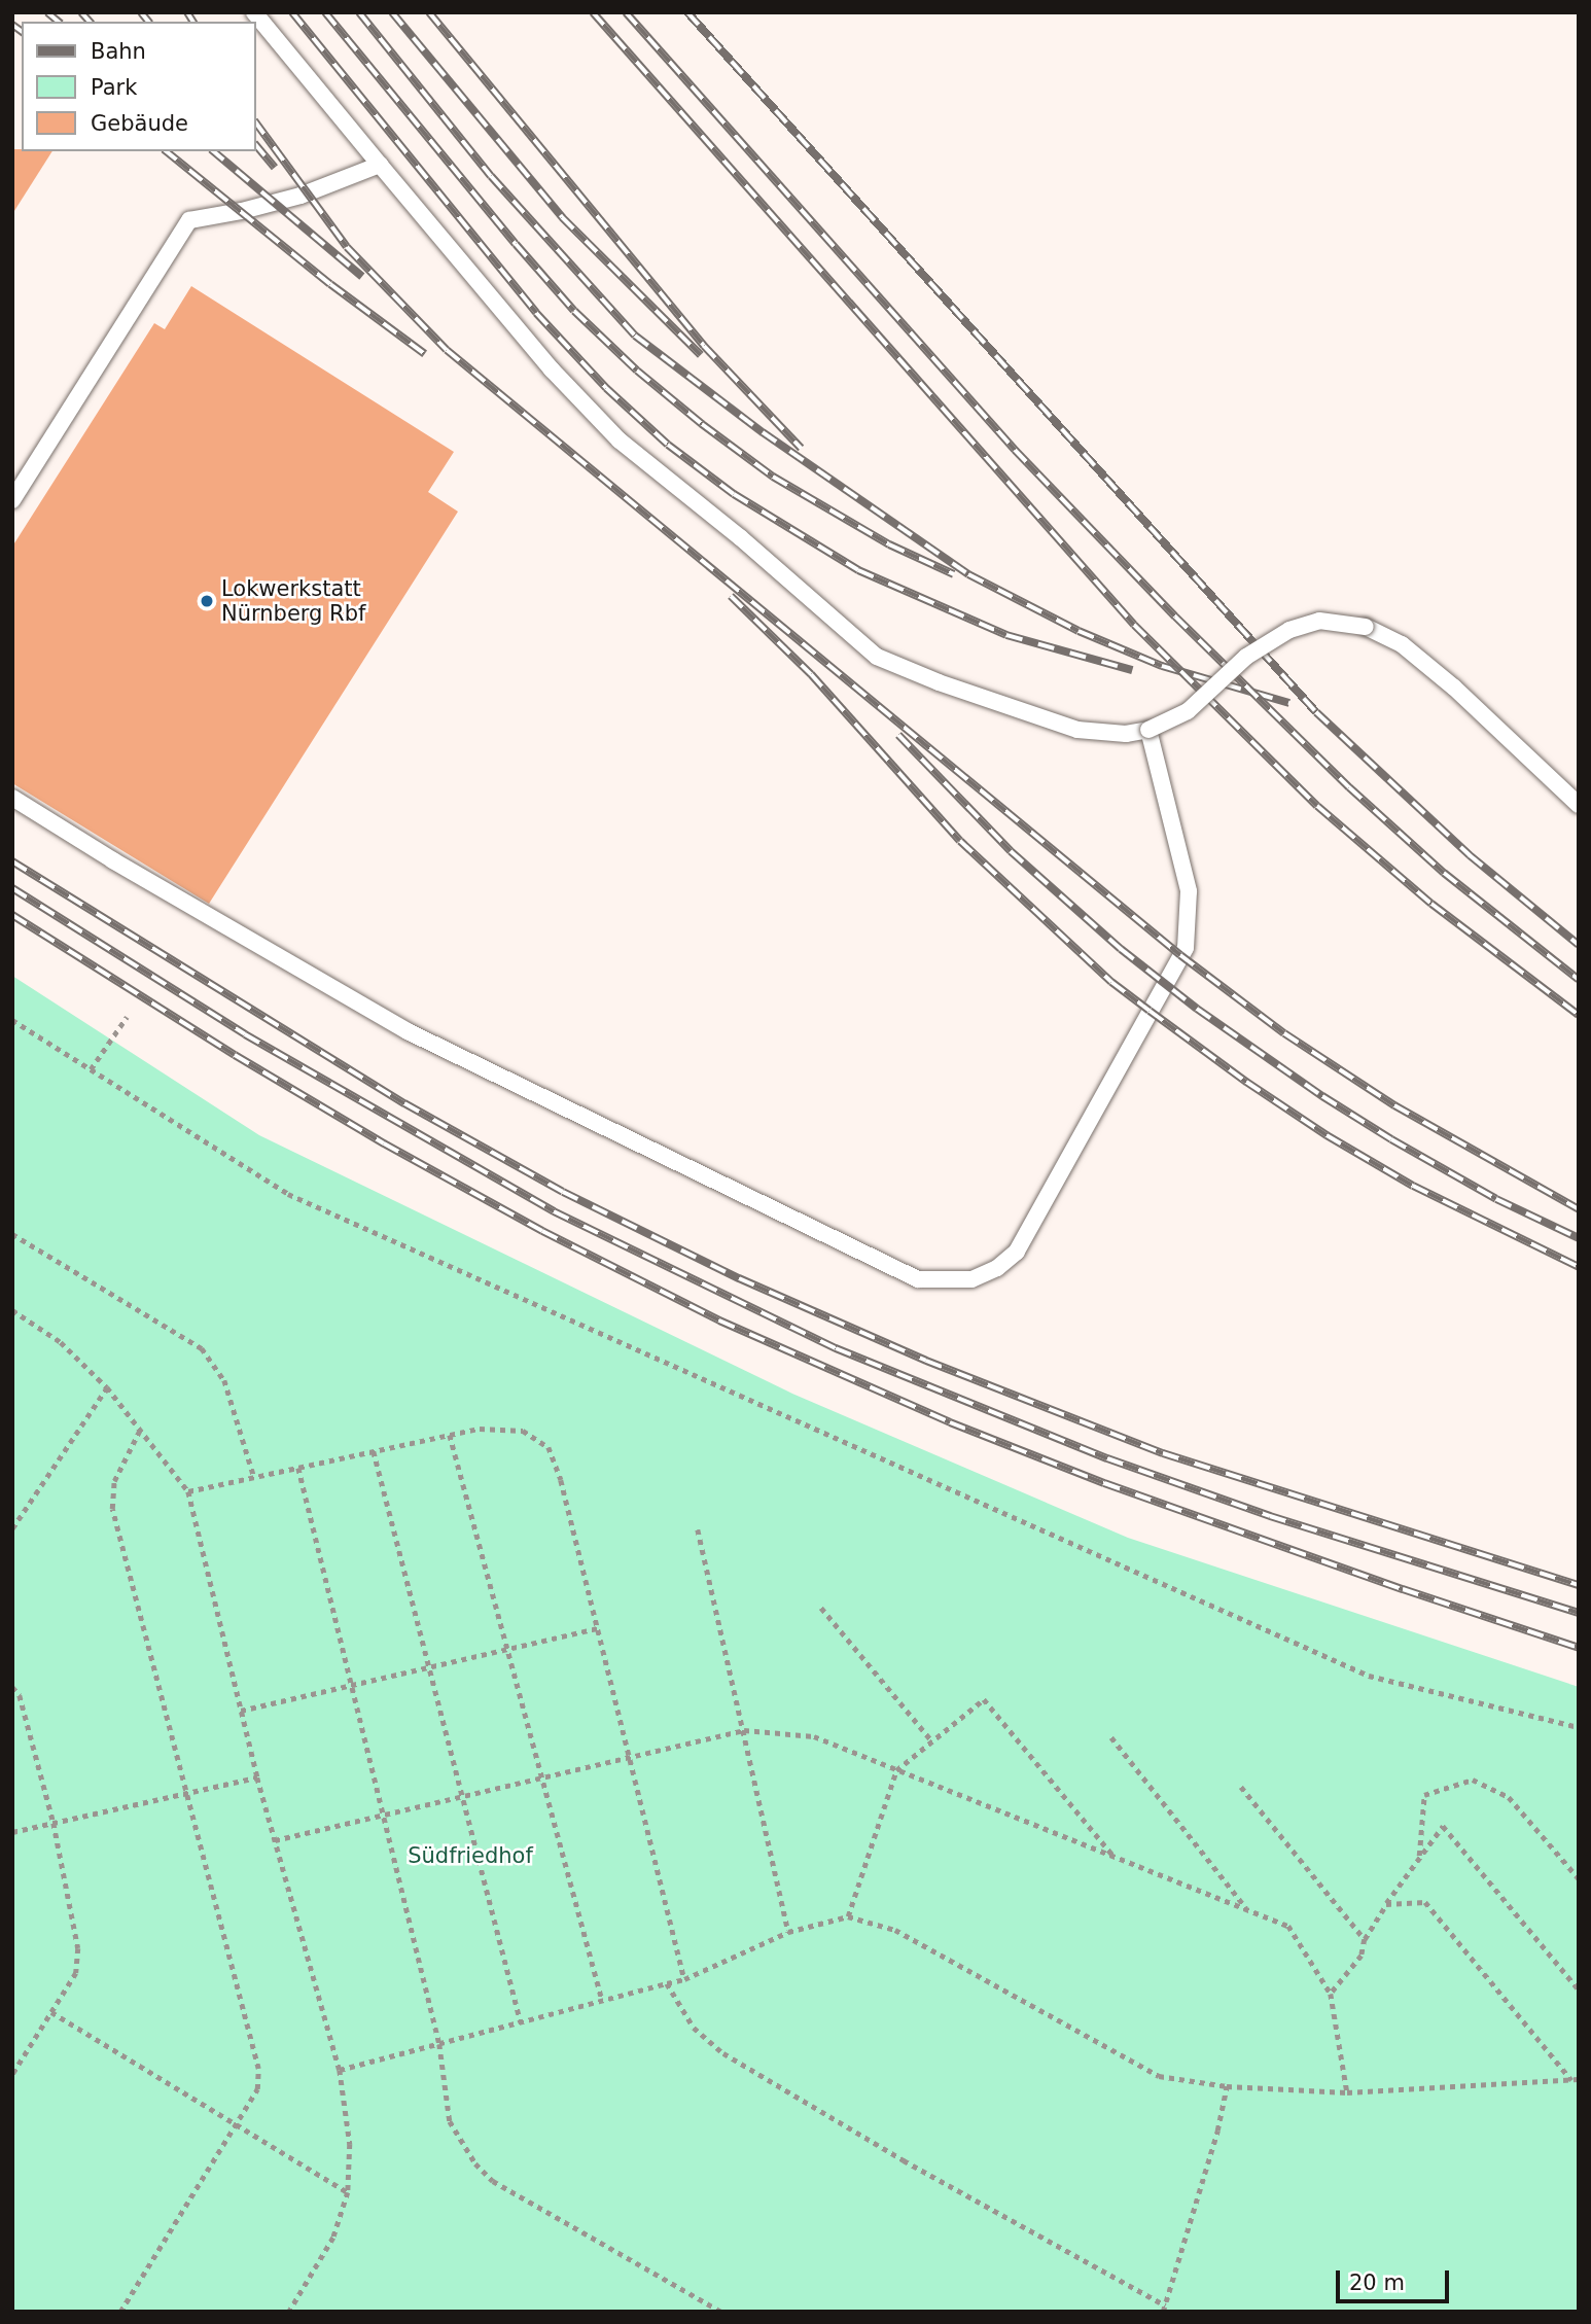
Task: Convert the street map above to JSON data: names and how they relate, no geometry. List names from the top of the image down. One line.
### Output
{"parks":["Südfriedhof"],"places":["Lokwerkstatt Nürnberg Rbf"],"legend":["Bahn","Park","Gebäude"],"scale_bar":"20 m"}
